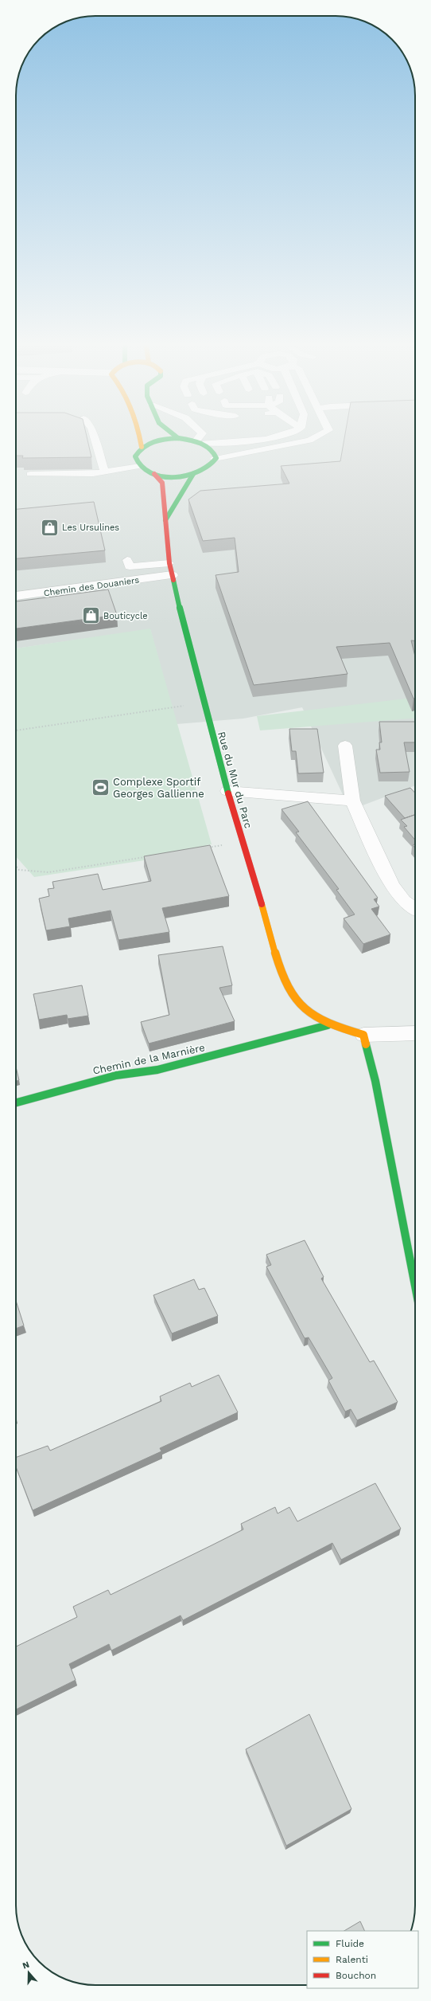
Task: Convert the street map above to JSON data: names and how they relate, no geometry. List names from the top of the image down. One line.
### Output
{"streets":{"street":["Chemin des Douaniers","Rue du Mur du Parc","Chemin de la Marnière"]},"crossings":[["Chemin des Douaniers","Rue du Mur du Parc"],["Rue du Mur du Parc","Chemin de la Marnière"]],"places":{"shop":["Les Ursulines","Bouticycle"],"sports":["Complexe Sportif Georges Gallienne"]},"legend":["Fluide","Ralenti","Bouchon"],"north":"top"}
